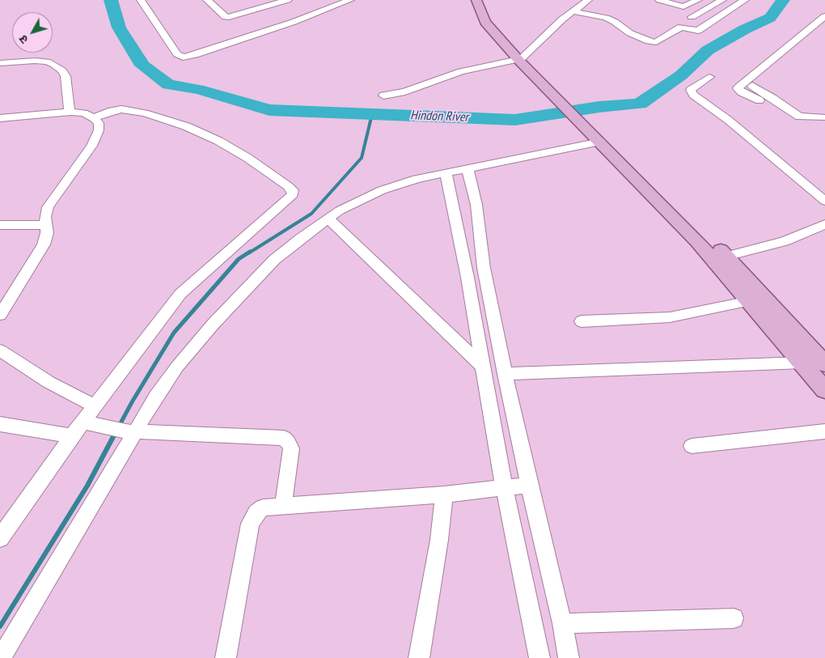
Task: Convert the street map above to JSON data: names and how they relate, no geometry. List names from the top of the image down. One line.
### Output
{"water":["Hindon River"],"north":"bottom left"}
